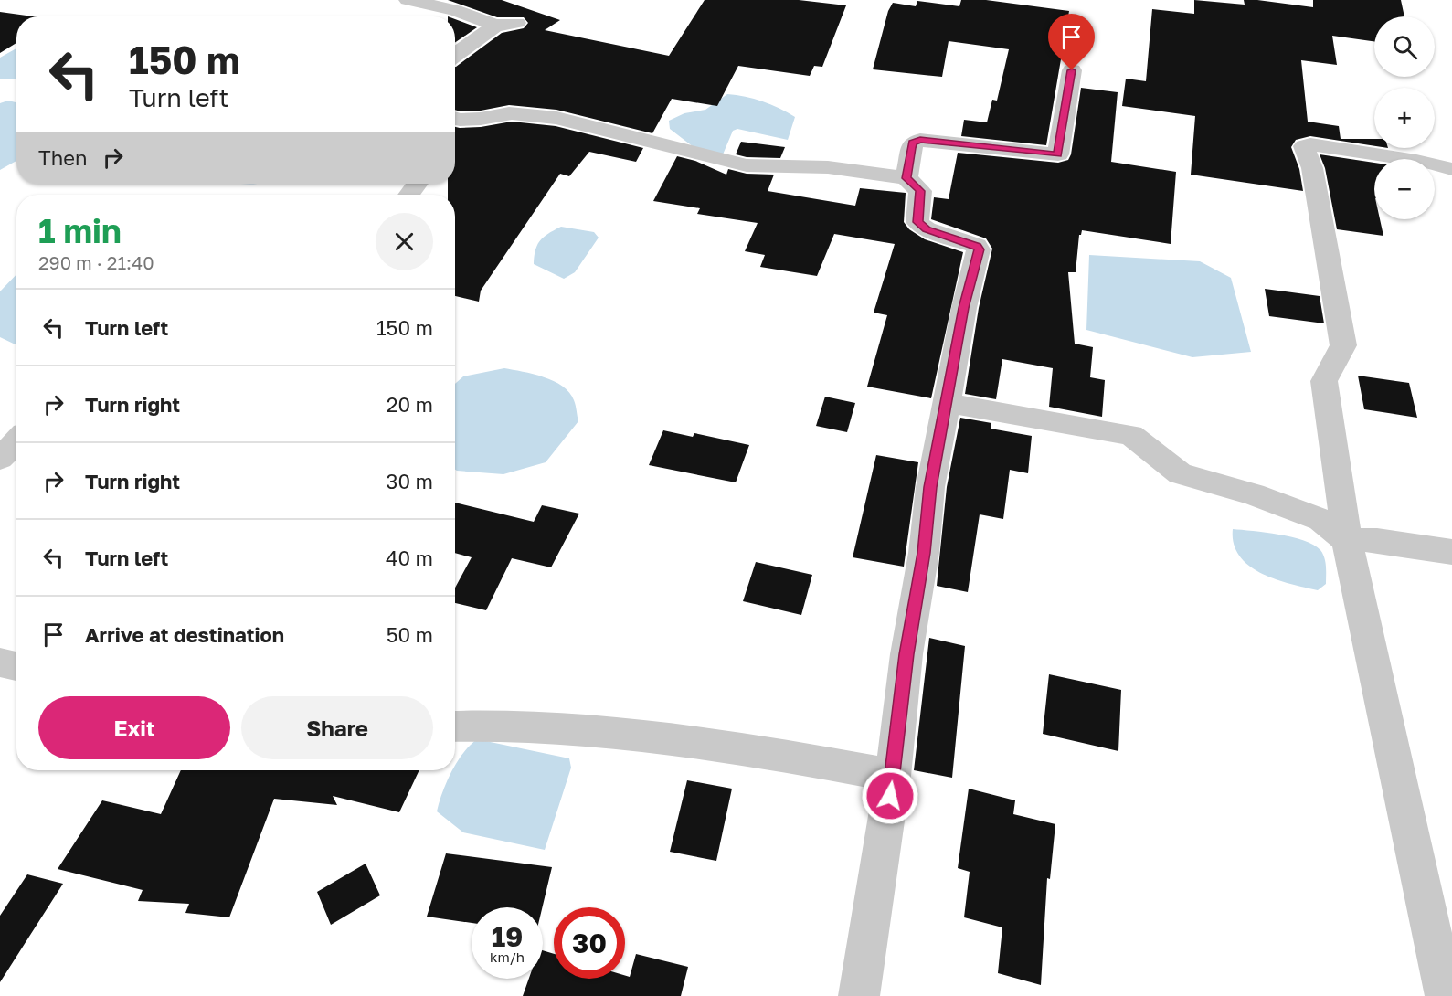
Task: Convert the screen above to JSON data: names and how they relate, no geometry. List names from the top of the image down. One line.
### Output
{"page":{"map_buttons":["+","−"],"turn":["150 m","Turn left"],"then":"Then","heading":["1 min","290 m · 21:40"],"list":[{"name":"Turn left","value":"150 m"},{"name":"Turn right","value":"20 m"},{"name":"Turn right","value":"30 m"},{"name":"Turn left","value":"40 m"},{"name":"Arrive at destination","value":"50 m"}],"buttons":["Exit","Share"],"speed":"19 km/h","limit":"30"}}
